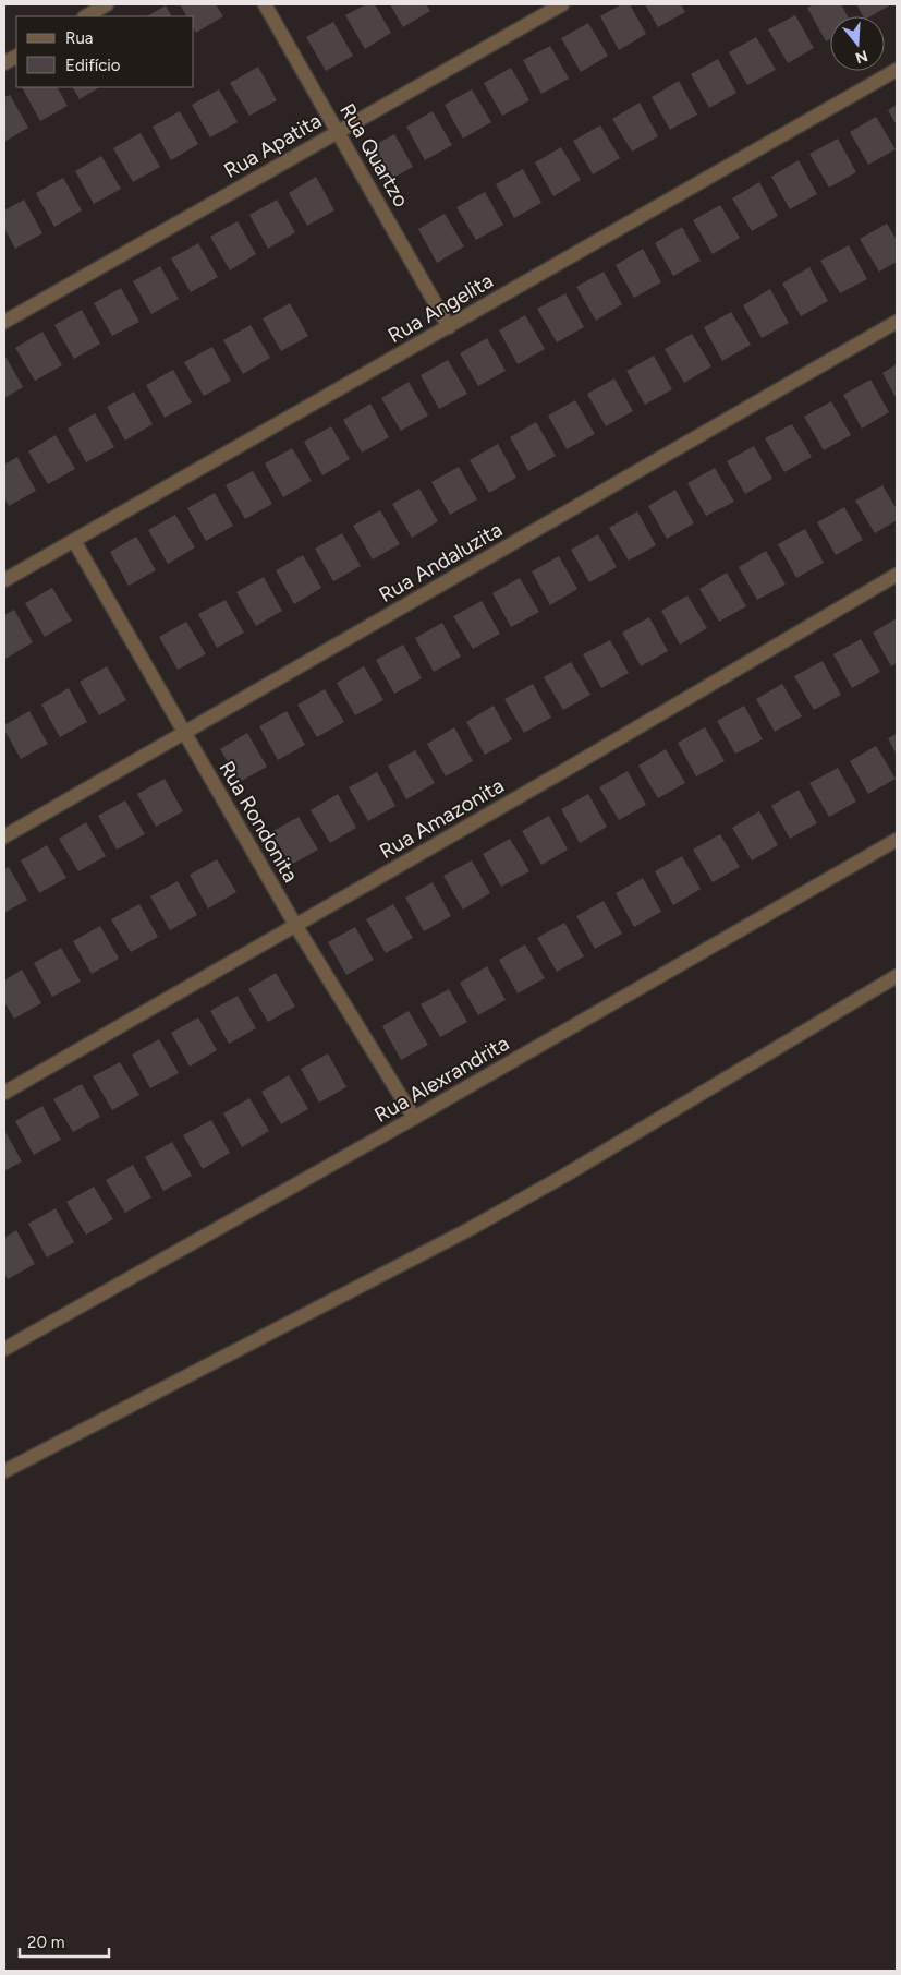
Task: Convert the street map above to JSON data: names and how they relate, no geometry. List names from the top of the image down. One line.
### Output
{"streets":{"street":["Rua Apatita","Rua Quartzo","Rua Angelita","Rua Andaluzita","Rua Amazonita","Rua Rondonita","Rua Alexrandrita"]},"crossings":[["Rua Apatita","Rua Quartzo"],["Rua Quartzo","Rua Angelita"],["Rua Angelita","Rua Rondonita"],["Rua Andaluzita","Rua Rondonita"],["Rua Amazonita","Rua Rondonita"],["Rua Rondonita","Rua Alexrandrita"]],"legend":["Rua","Edifício"],"scale_bar":"20 m","north":"bottom"}
